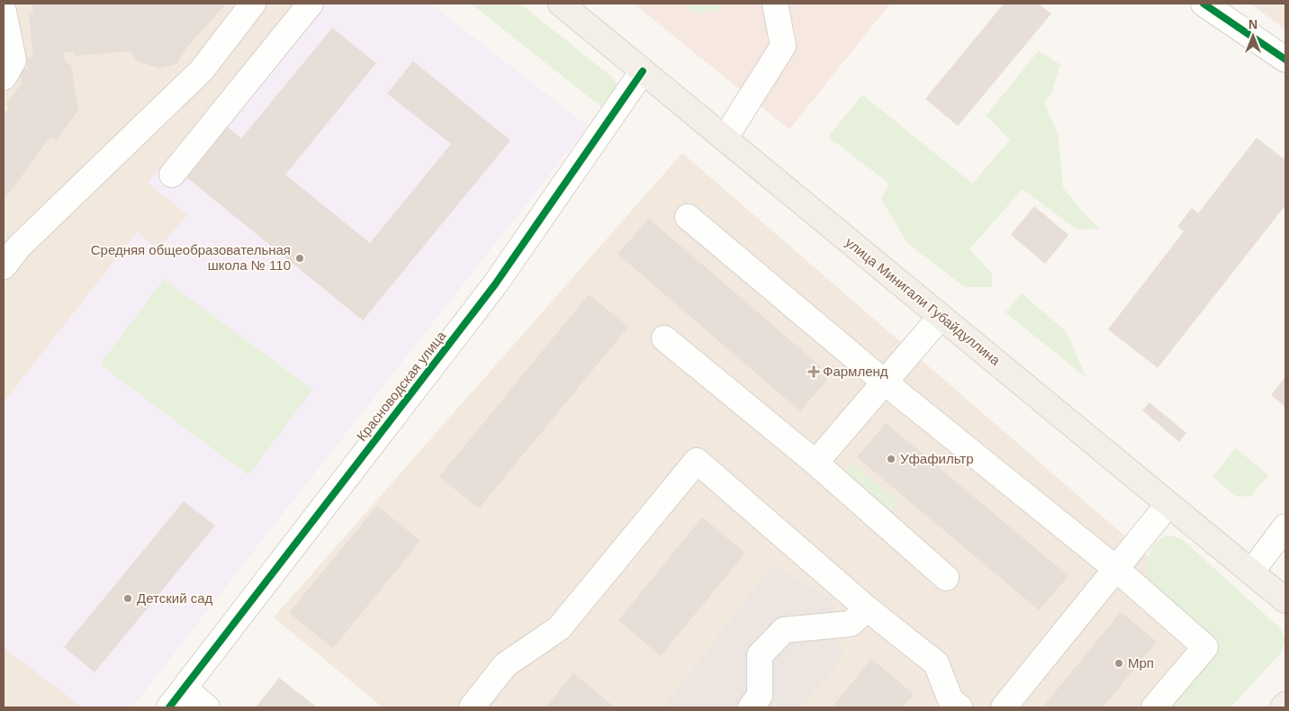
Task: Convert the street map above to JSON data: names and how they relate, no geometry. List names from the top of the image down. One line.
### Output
{"streets":{"main road":["улица Минигали Губайдуллина"],"street":["Красноводская улица"]},"crossings":[["улица Минигали Губайдуллина","Красноводская улица"]],"places":{"other":["Средняя общеобразовательная школа № 110","Уфафильтр","Детский сад","Мрп"],"health":["Фармленд"]},"north":"top"}
